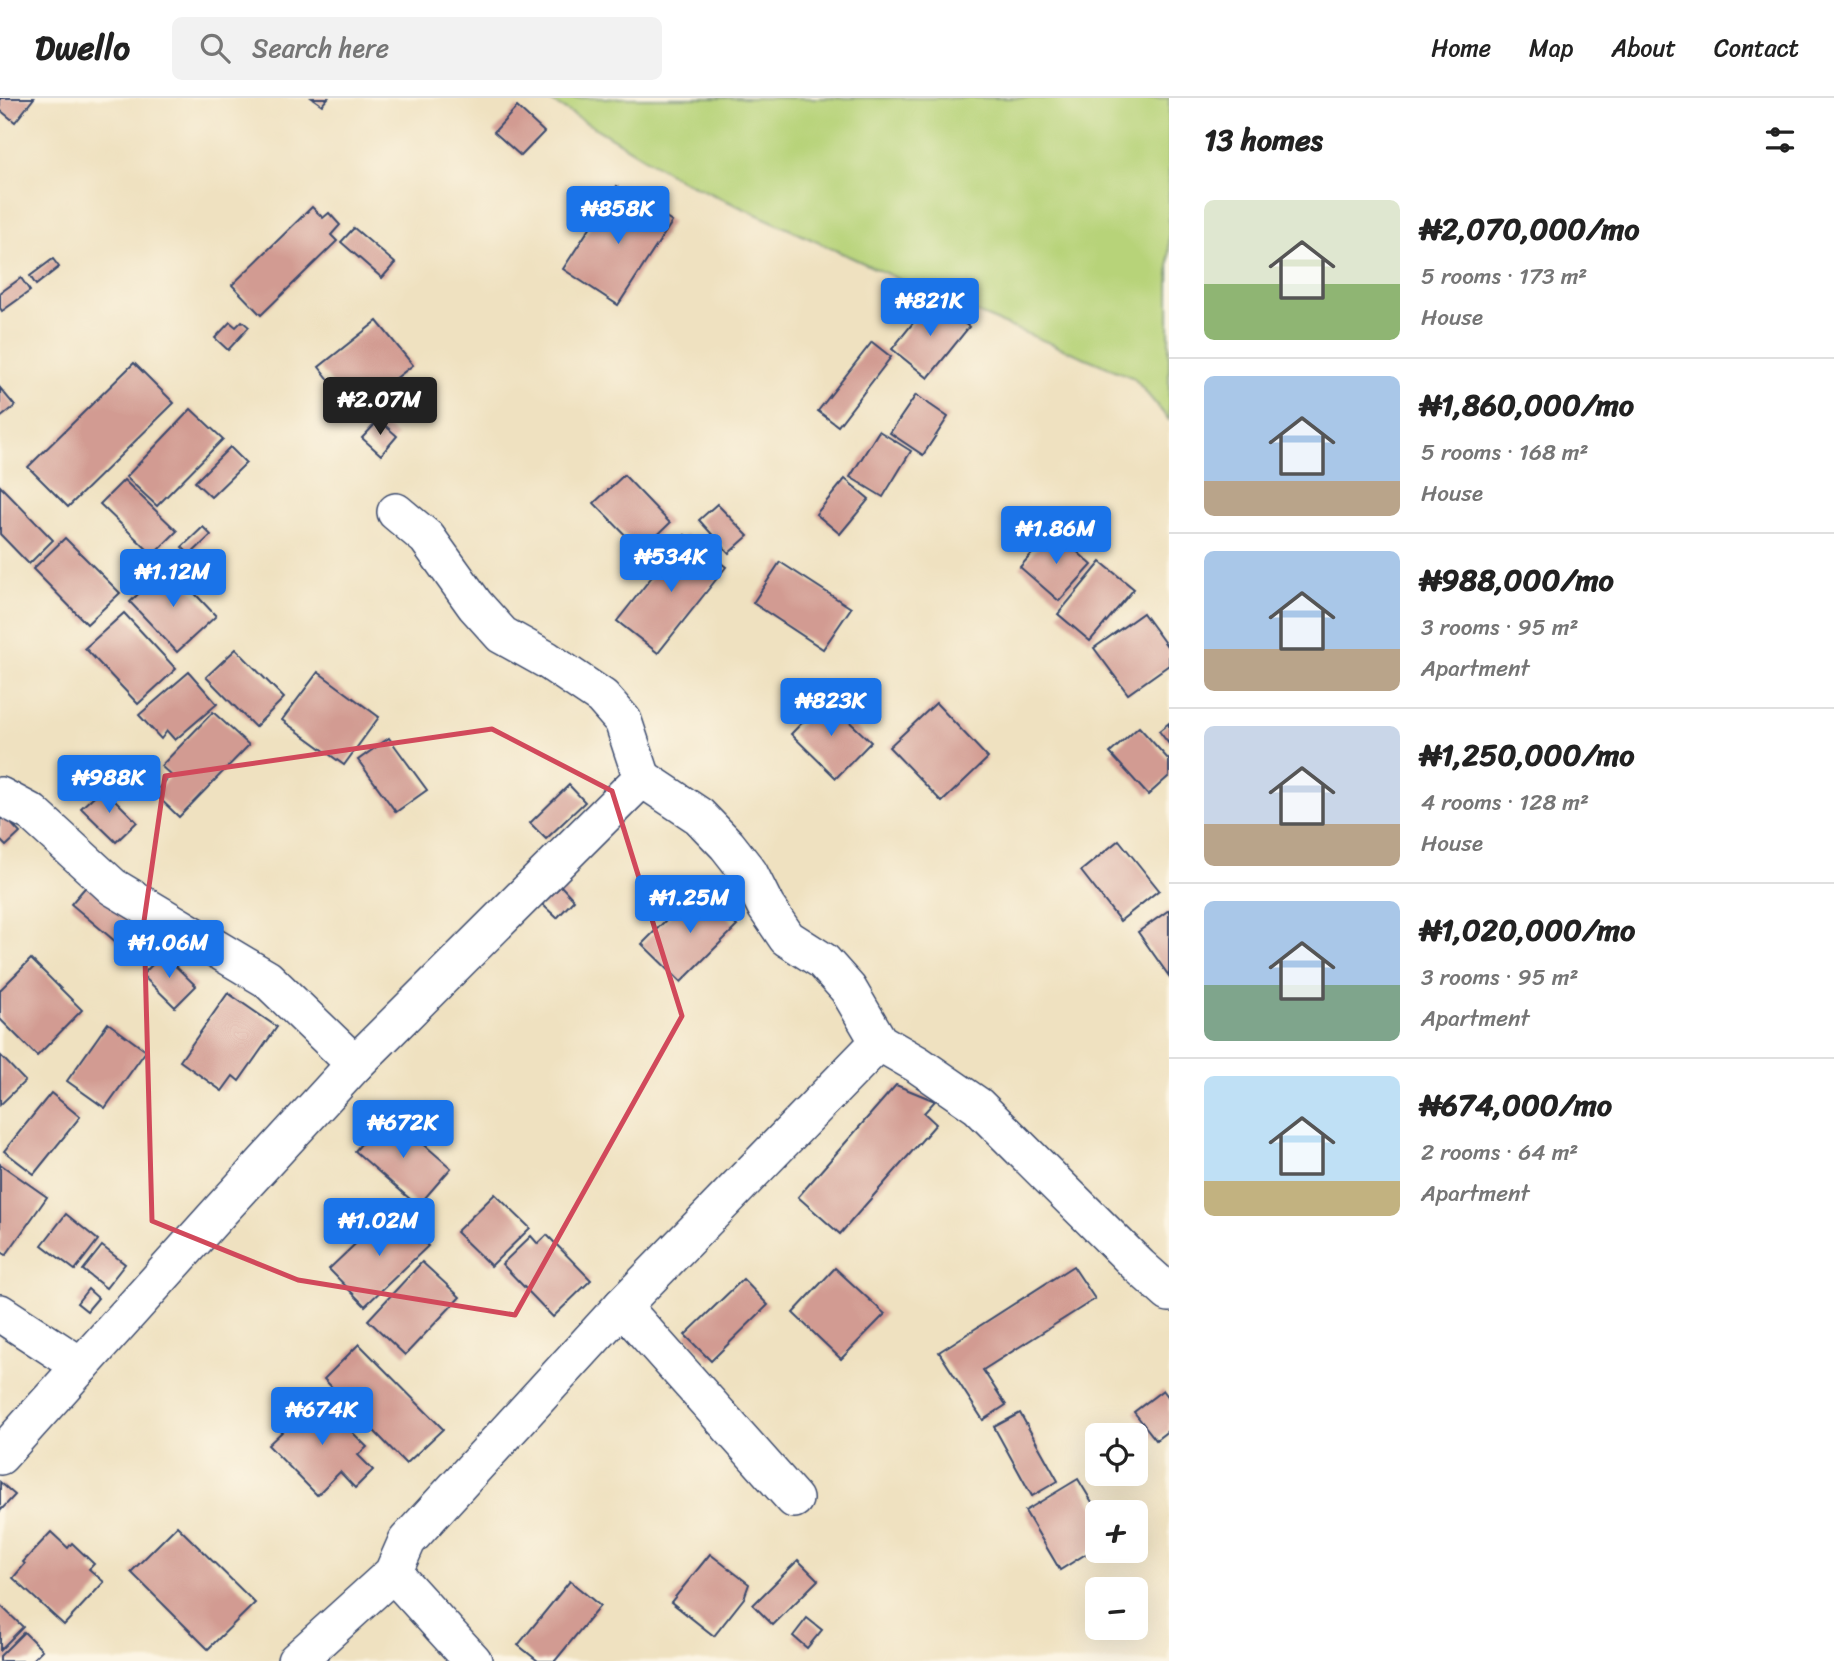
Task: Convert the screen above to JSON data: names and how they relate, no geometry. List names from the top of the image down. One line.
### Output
{"page":{"header":"Dwello","search":"Search here","nav":["Home","Map","About","Contact"],"heading":"13 homes","list":[{"name":"₦2,070,000/mo","note":"5 rooms · 173 m² · House"},{"name":"₦1,860,000/mo","note":"5 rooms · 168 m² · House"},{"name":"₦988,000/mo","note":"3 rooms · 95 m² · Apartment"},{"name":"₦1,250,000/mo","note":"4 rooms · 128 m² · House"},{"name":"₦1,020,000/mo","note":"3 rooms · 95 m² · Apartment"},{"name":"₦674,000/mo","note":"2 rooms · 64 m² · Apartment"}],"price":["₦858K","₦821K","₦2.07M","₦1.86M","₦534K","₦1.12M","₦823K","₦988K","₦1.25M","₦1.06M","₦672K","₦1.02M","₦674K"],"map_buttons":["+","−"]}}
